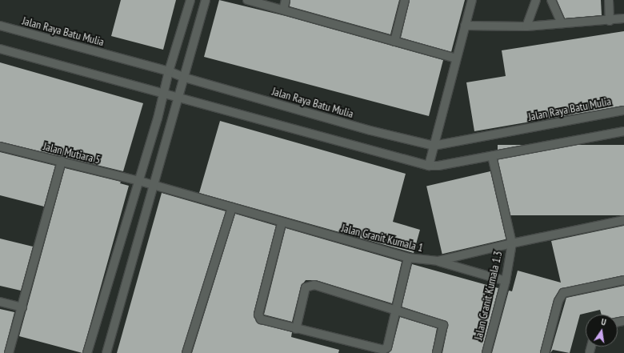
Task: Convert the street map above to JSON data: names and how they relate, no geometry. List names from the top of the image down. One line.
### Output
{"streets":{"street":["Jalan Raya Batu Mulia","Jalan Mutiara 5","Jalan Granit Kumala 1","Jalan Granit Kumala 1.3"]},"crossings":[["Jalan Mutiara 5","Jalan Granit Kumala 1"],["Jalan Granit Kumala 1","Jalan Granit Kumala 1.3"]],"north":"top"}
